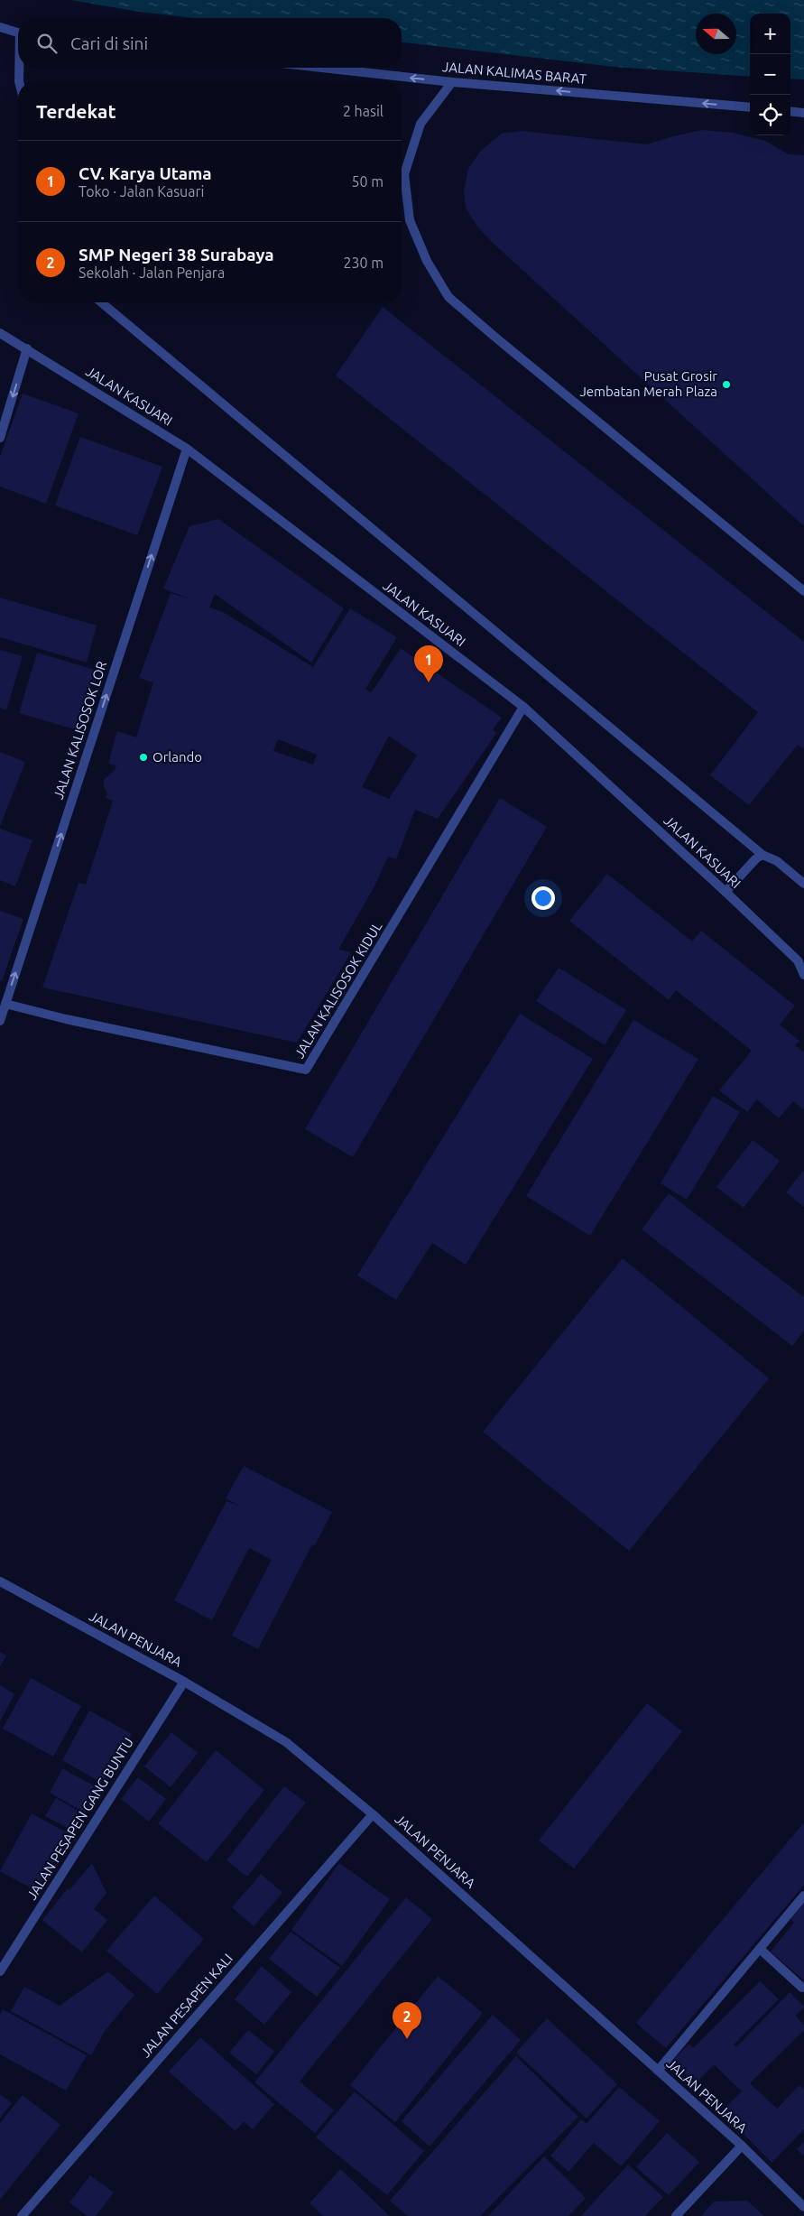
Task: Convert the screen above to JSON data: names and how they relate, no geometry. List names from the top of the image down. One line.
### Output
{"streets":{"street":["JALAN KALIMAS BARAT","JALAN KASUARI","JALAN KALISOSOK LOR","JALAN KALISOSOK KIDUL","JALAN PENJARA","JALAN PESAPEN GANG BUNTU","JALAN PESAPEN KALI"]},"crossings":[["JALAN KASUARI","JALAN KALISOSOK LOR"],["JALAN KASUARI","JALAN KALISOSOK KIDUL"],["JALAN KALISOSOK LOR","JALAN KALISOSOK KIDUL"],["JALAN PENJARA","JALAN PESAPEN GANG BUNTU"],["JALAN PENJARA","JALAN PESAPEN KALI"]],"one_way":["JALAN KALIMAS BARAT","JALAN KALISOSOK LOR"],"places":["Pusat Grosir Jembatan Merah Plaza","Orlando"],"north":"left","page":{"map_buttons":["+","−"],"search":"Cari di sini","heading":["Terdekat","2 hasil"],"list":[{"mark":"1","name":"CV. Karya Utama","note":"Toko · Jalan Kasuari","value":"50 m"},{"mark":"2","name":"SMP Negeri 38 Surabaya","note":"Sekolah · Jalan Penjara","value":"230 m"}],"pins":["1","2"]}}
